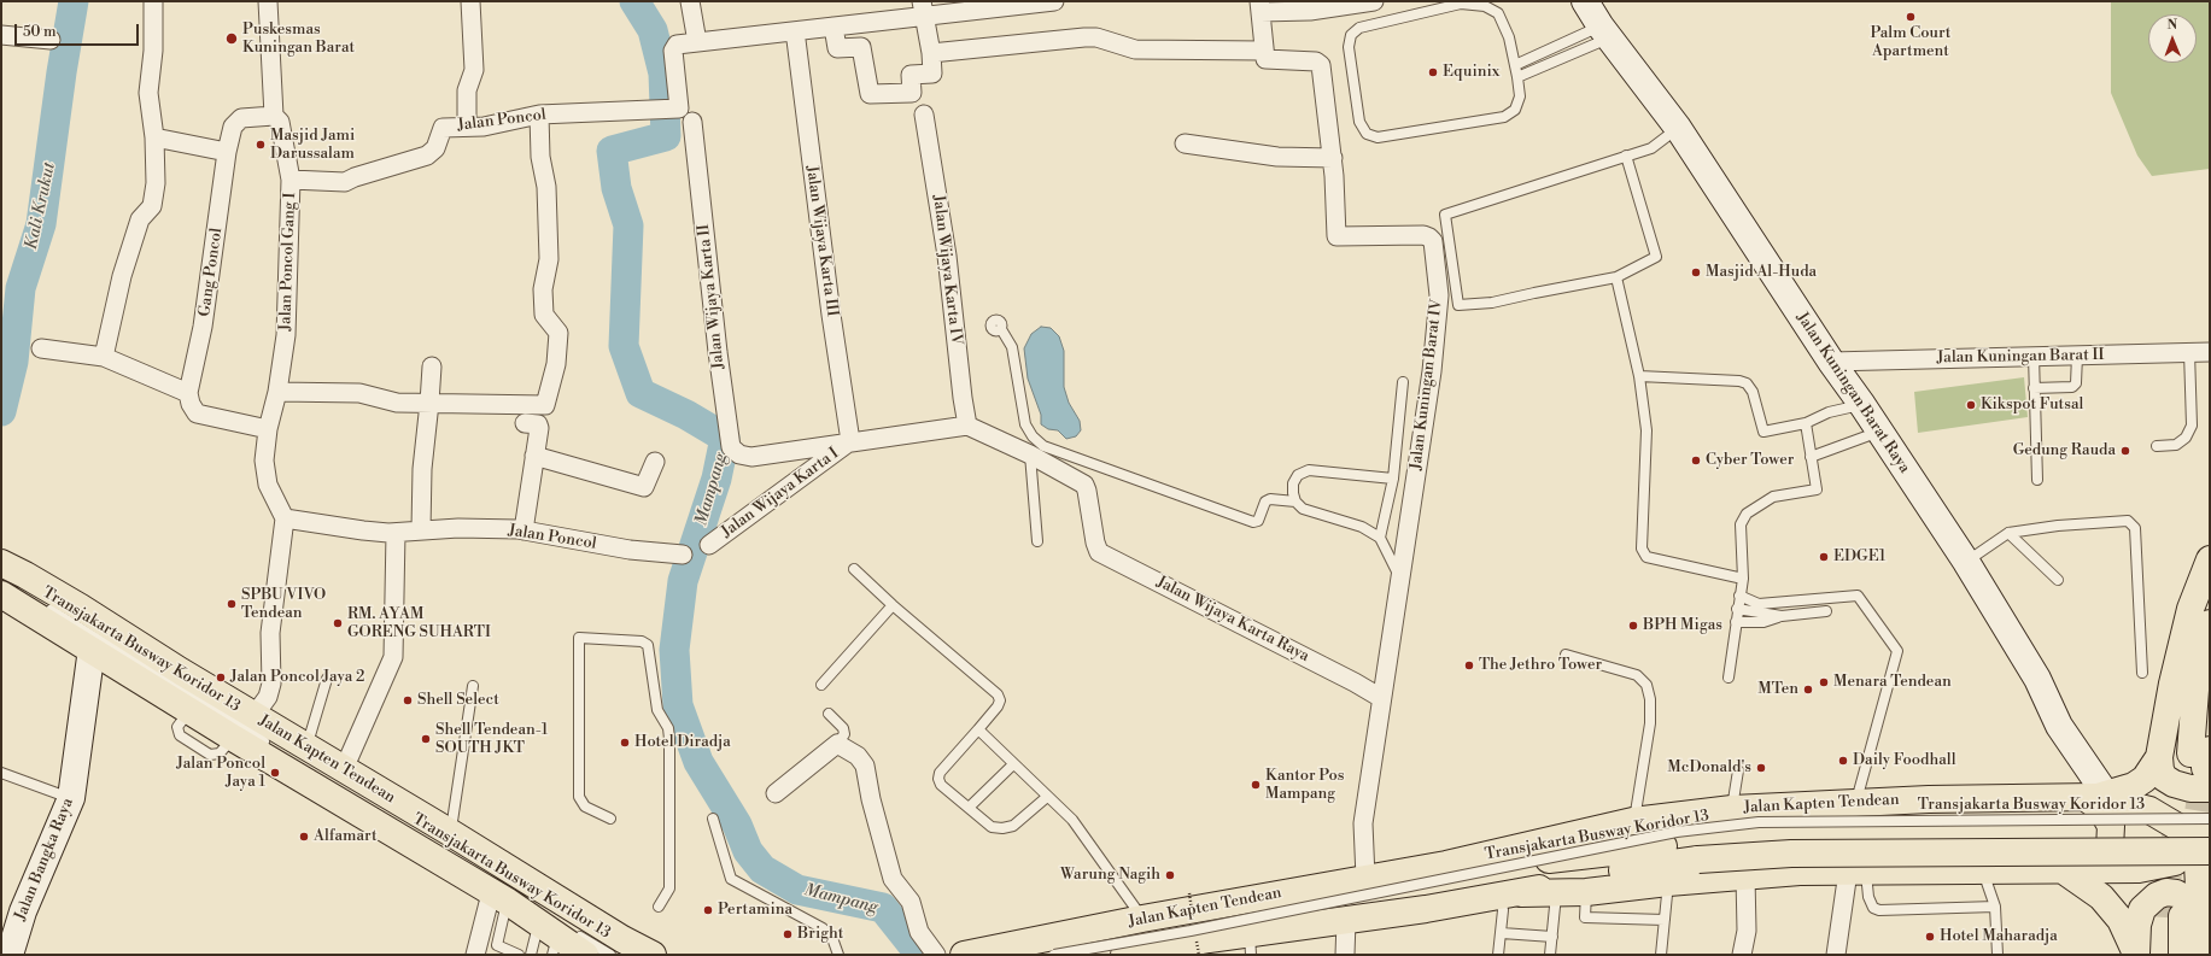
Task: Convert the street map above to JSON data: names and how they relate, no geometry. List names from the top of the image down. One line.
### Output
{"streets":{"main road":["Jalan Kapten Tendean"],"street":["Jalan Poncol","Jalan Wijaya Karta III","Jalan Poncol Gang I","Jalan Wijaya Karta IV","Gang Poncol","Jalan Wijaya Karta II","Jalan Kuningan Barat II","Jalan Kuningan Barat IV","Jalan Kuningan Barat Raya","Jalan Wijaya Karta I","Jalan Wijaya Karta Raya","Jalan Bangka Raya"],"lane":["Transjakarta Busway Koridor 13"]},"crossings":[["Jalan Poncol","Jalan Poncol Gang I"],["Jalan Wijaya Karta III","Jalan Wijaya Karta I"],["Jalan Poncol Gang I","Gang Poncol"],["Jalan Wijaya Karta IV","Jalan Wijaya Karta I"],["Jalan Wijaya Karta IV","Jalan Wijaya Karta Raya"],["Jalan Wijaya Karta II","Jalan Wijaya Karta I"],["Jalan Kuningan Barat II","Jalan Kuningan Barat Raya"],["Jalan Kuningan Barat IV","Jalan Wijaya Karta Raya"],["Jalan Kuningan Barat Raya","Jalan Kapten Tendean"],["Jalan Wijaya Karta I","Jalan Wijaya Karta Raya"],["Transjakarta Busway Koridor 13","Jalan Kapten Tendean"],["Jalan Kapten Tendean","Jalan Bangka Raya"]],"water":["Kali Krukut","Mampang"],"places":["Palm Court Apartment","Puskesmas Kuningan Barat","Equinix","Masjid Jami Darussalam","Masjid Al-Huda","Kikspot Futsal","Gedung Rauda","Cyber Tower","EDGE1","SPBU VIVO Tendean","RM. AYAM GORENG SUHARTI","BPH Migas","The Jethro Tower","Jalan Poncol Jaya 2","Menara Tendean","MTen","Shell Select","Shell Tendean-1 SOUTH JKT","Hotel Diradja","Daily Foodhall","McDonald's","Jalan Poncol Jaya 1","Kantor Pos Mampang","Alfamart","Warung Nagih","Pertamina","Bright","Hotel Maharadja"],"scale_bar":"50 m","north":"top"}
